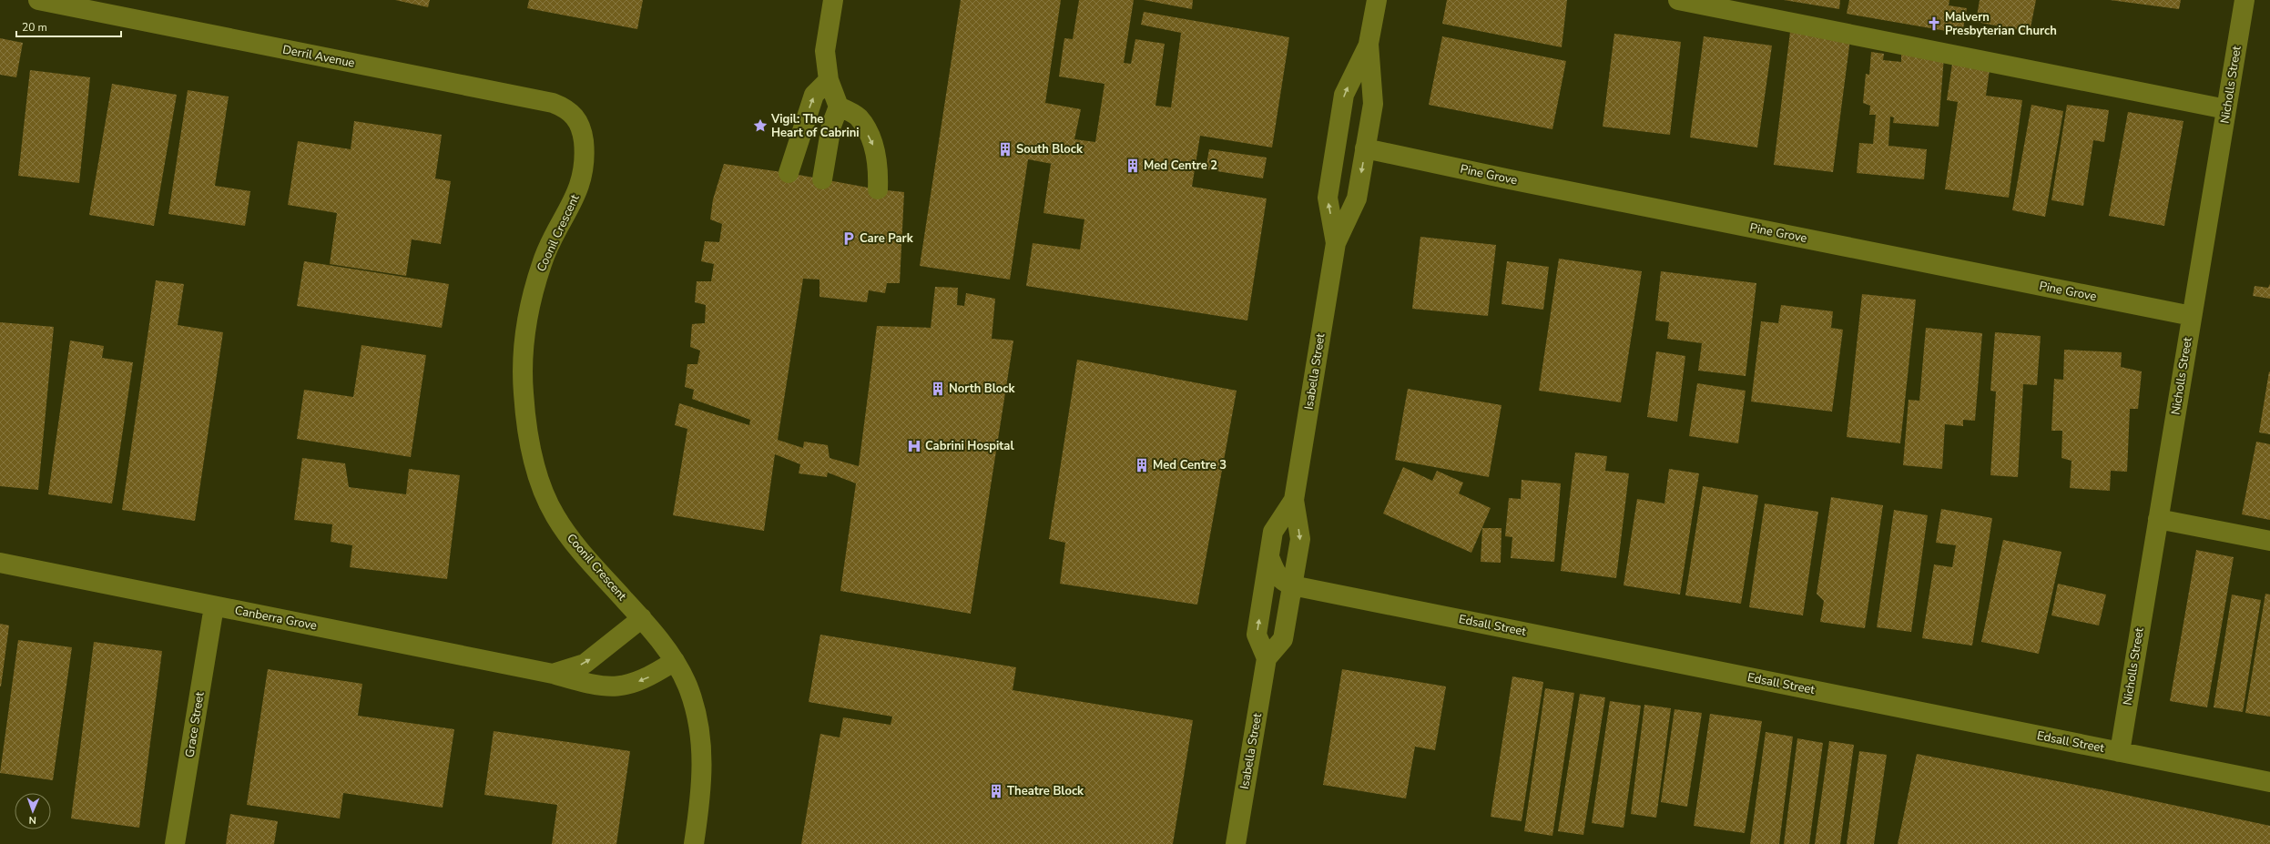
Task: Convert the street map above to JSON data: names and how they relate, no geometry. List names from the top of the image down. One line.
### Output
{"streets":{"street":["Derril Avenue","Nicholls Street","Pine Grove","Coonil Crescent","Isabella Street","Canberra Grove","Edsall Street","Grace Street"]},"crossings":[["Derril Avenue","Coonil Crescent"],["Nicholls Street","Pine Grove"],["Nicholls Street","Edsall Street"],["Pine Grove","Isabella Street"],["Coonil Crescent","Canberra Grove"],["Isabella Street","Edsall Street"],["Canberra Grove","Grace Street"]],"places":{"church":["Malvern Presbyterian Church"],"place":["Vigil: The Heart of Cabrini"],"building":["South Block","Med Centre 2","North Block","Med Centre 3","Theatre Block"],"parking":["Care Park"],"hospital":["Cabrini Hospital"]},"scale_bar":"20 m","north":"bottom"}
